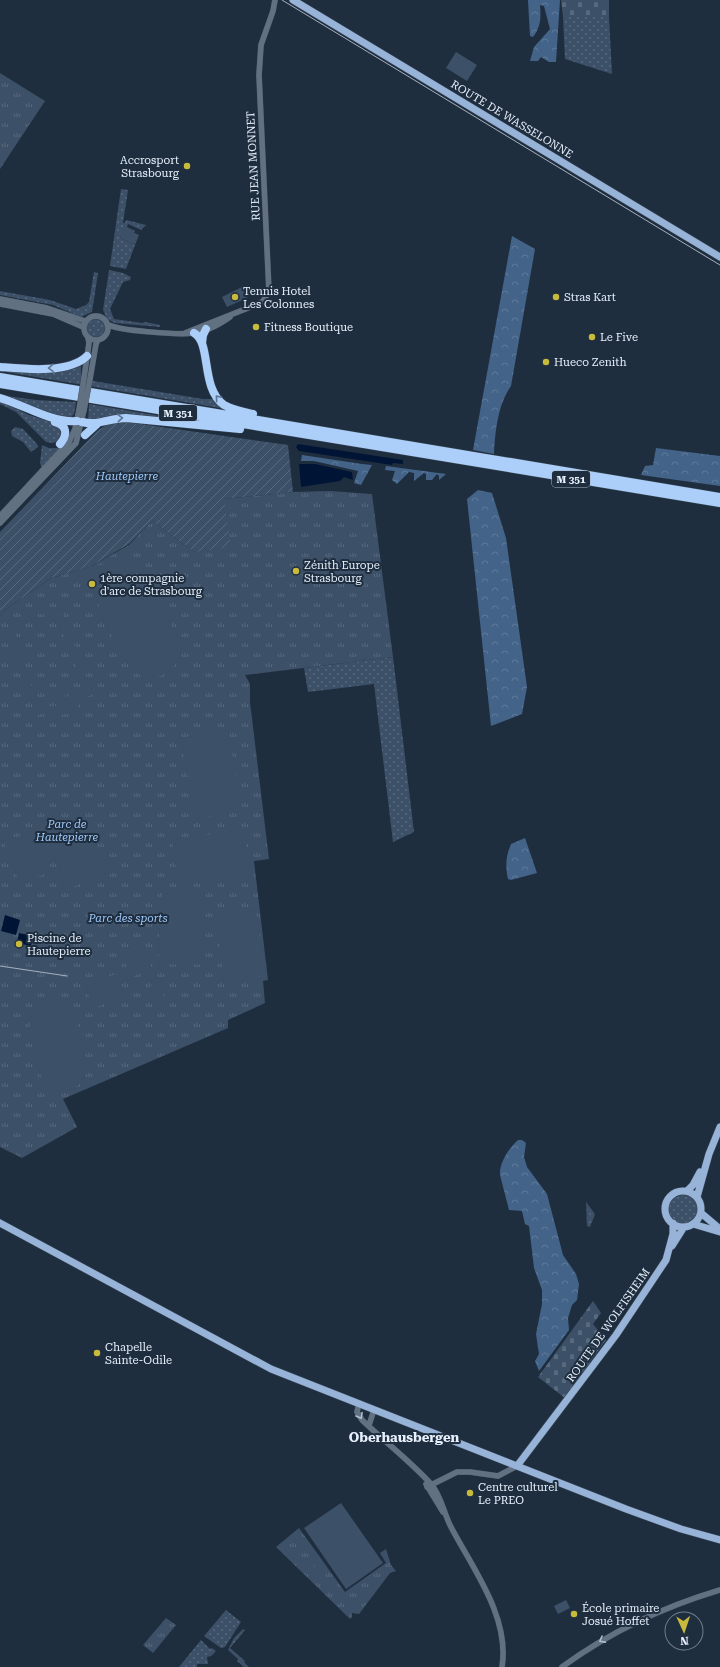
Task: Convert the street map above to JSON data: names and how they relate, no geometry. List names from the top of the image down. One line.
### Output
{"streets":{"highway":["M 351"],"main road":["ROUTE DE WASSELONNE","ROUTE DE WOLFISHEIM"],"street":["RUE JEAN MONNET"]},"districts":["Oberhausbergen"],"parks":["Hautepierre","Parc de Hautepierre","Parc des sports"],"places":["Accrosport Strasbourg","Tennis Hotel Les Colonnes","Stras Kart","Fitness Boutique","Le Five","Hueco Zenith","Zénith Europe Strasbourg","1ère compagnie d'arc de Strasbourg","Piscine de Hautepierre","Chapelle Sainte-Odile","Centre culturel Le PREO","École primaire Josué Hoffet"],"north":"bottom"}
